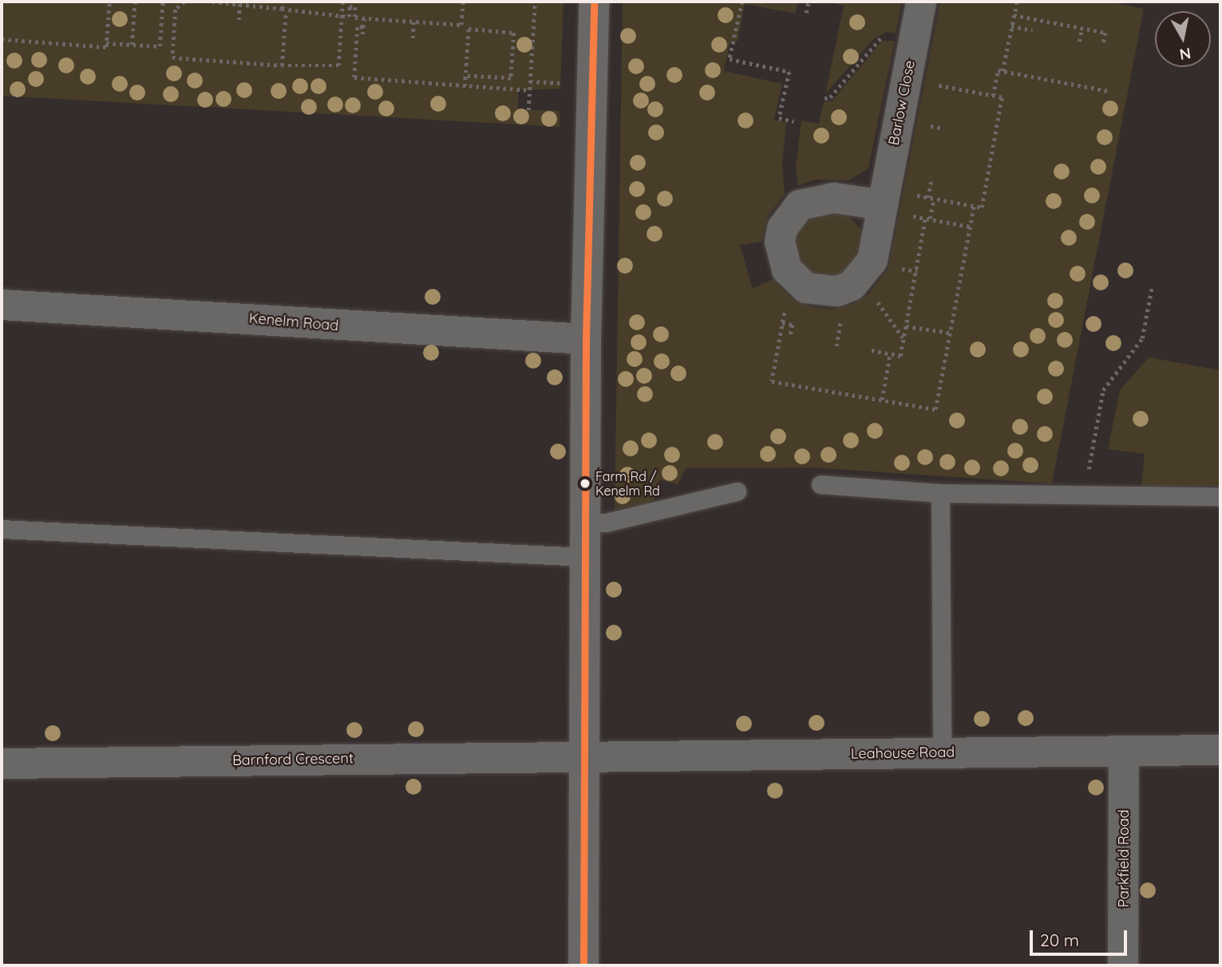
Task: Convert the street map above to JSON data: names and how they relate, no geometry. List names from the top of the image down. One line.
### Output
{"streets":{"street":["Barlow Close","Kenelm Road","Leahouse Road","Barnford Crescent","Parkfield Road"]},"crossings":[["Leahouse Road","Barnford Crescent"],["Leahouse Road","Parkfield Road"]],"places":["Farm Rd / Kenelm Rd"],"scale_bar":"20 m","north":"bottom"}
